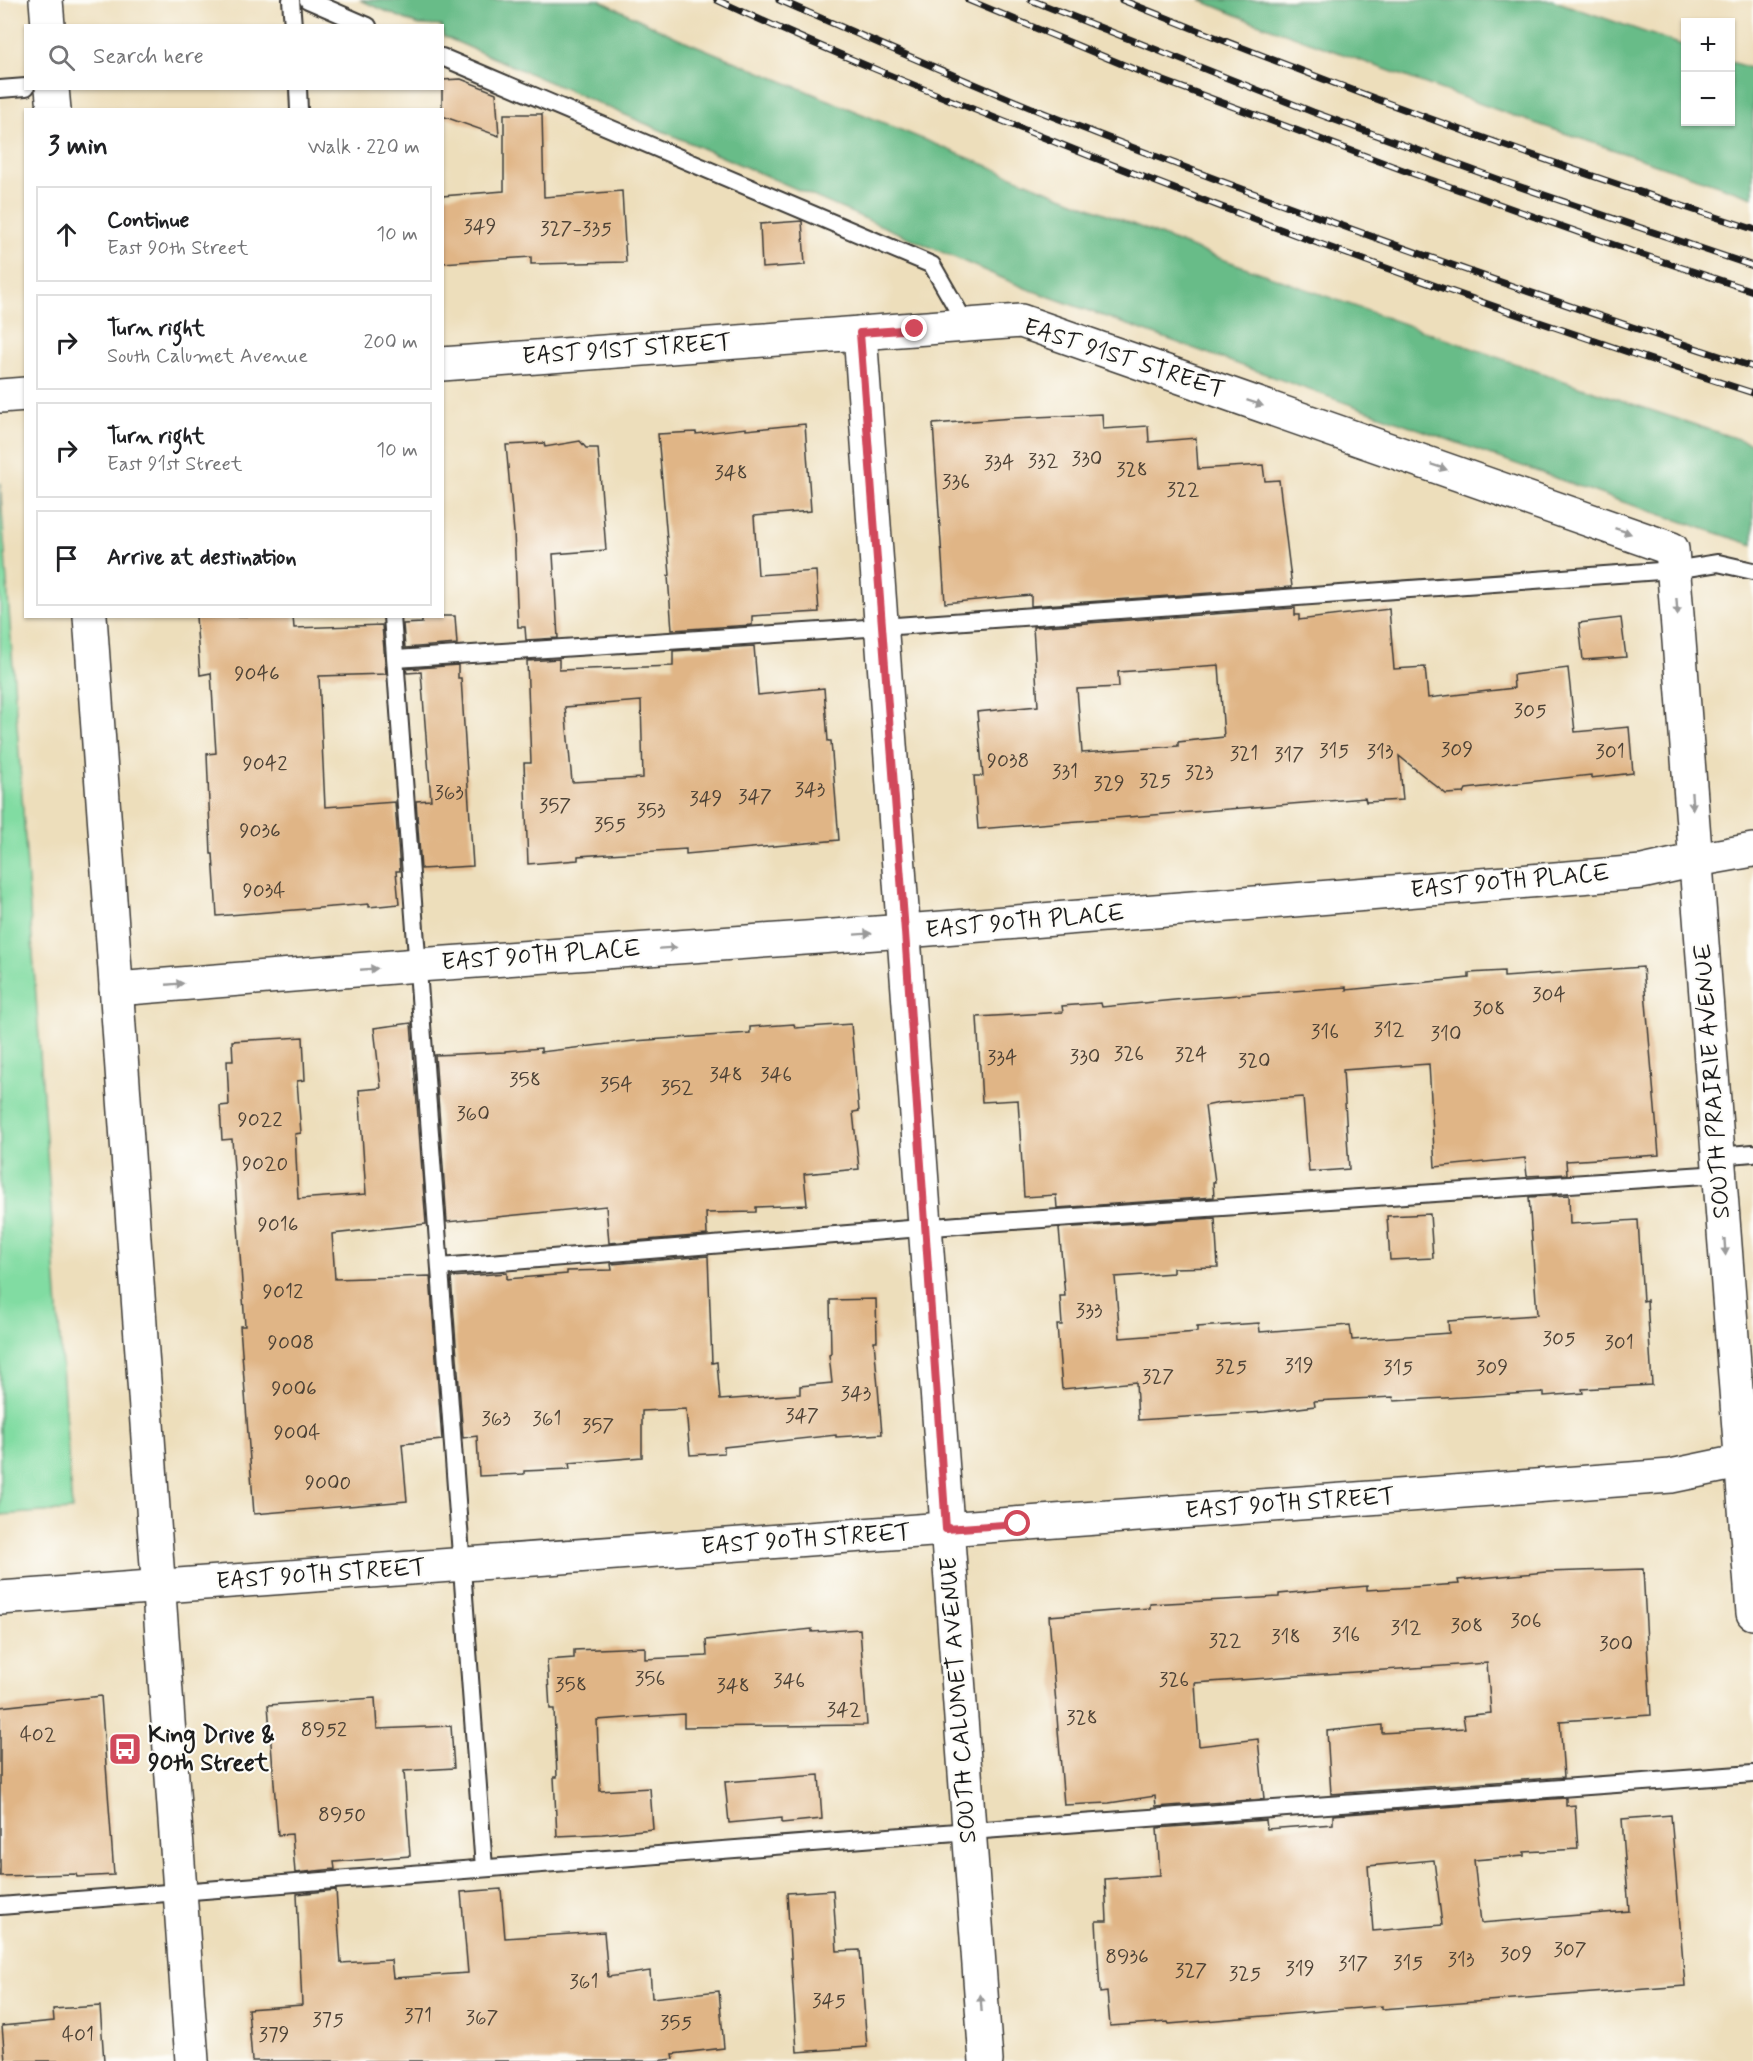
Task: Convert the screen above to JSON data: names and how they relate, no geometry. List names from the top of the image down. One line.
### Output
{"streets":{"street":["EAST 91ST STREET","EAST 90TH PLACE","SOUTH PRAIRIE AVENUE","EAST 90TH STREET","SOUTH CALUMET AVENUE"]},"crossings":[["EAST 91ST STREET","SOUTH PRAIRIE AVENUE"],["EAST 91ST STREET","SOUTH CALUMET AVENUE"],["EAST 90TH PLACE","SOUTH PRAIRIE AVENUE"],["EAST 90TH PLACE","SOUTH CALUMET AVENUE"],["SOUTH PRAIRIE AVENUE","EAST 90TH STREET"],["EAST 90TH STREET","SOUTH CALUMET AVENUE"]],"one_way":["EAST 91ST STREET","EAST 90TH PLACE","SOUTH PRAIRIE AVENUE"],"places":{"bus stop":["King Drive & 90th Street"]},"house_numbers":["349","327-335","330","332","334","328","348","336","322","9046","305","309","315","313","301","321","317","9038","9042","331","323","325","329","343","363","347","349","357","353","355","9036","9034","304","308","312","316","310","326","324","330","334","320","348","346","358","354","352","360","9022","9020","9016","9012","333","305","9008","301","319","325","315","309","327","9006","343","347","363","361","357","9004","9000","306","308","312","316","318","322","300","356","326","346","358","348","342","328","8952","402","8950","307","309","8936","313","315","317","319","327","325","361","345","371","367","375","355","401","379"],"page":{"map_buttons":["+","−"],"search":"Search here","heading":["3 min","Walk · 220 m"],"list":[["Continue","East 90th Street","10 m"],["Turn right","South Calumet Avenue","200 m"],["Turn right","East 91st Street","10 m"],"Arrive at destination"]}}
